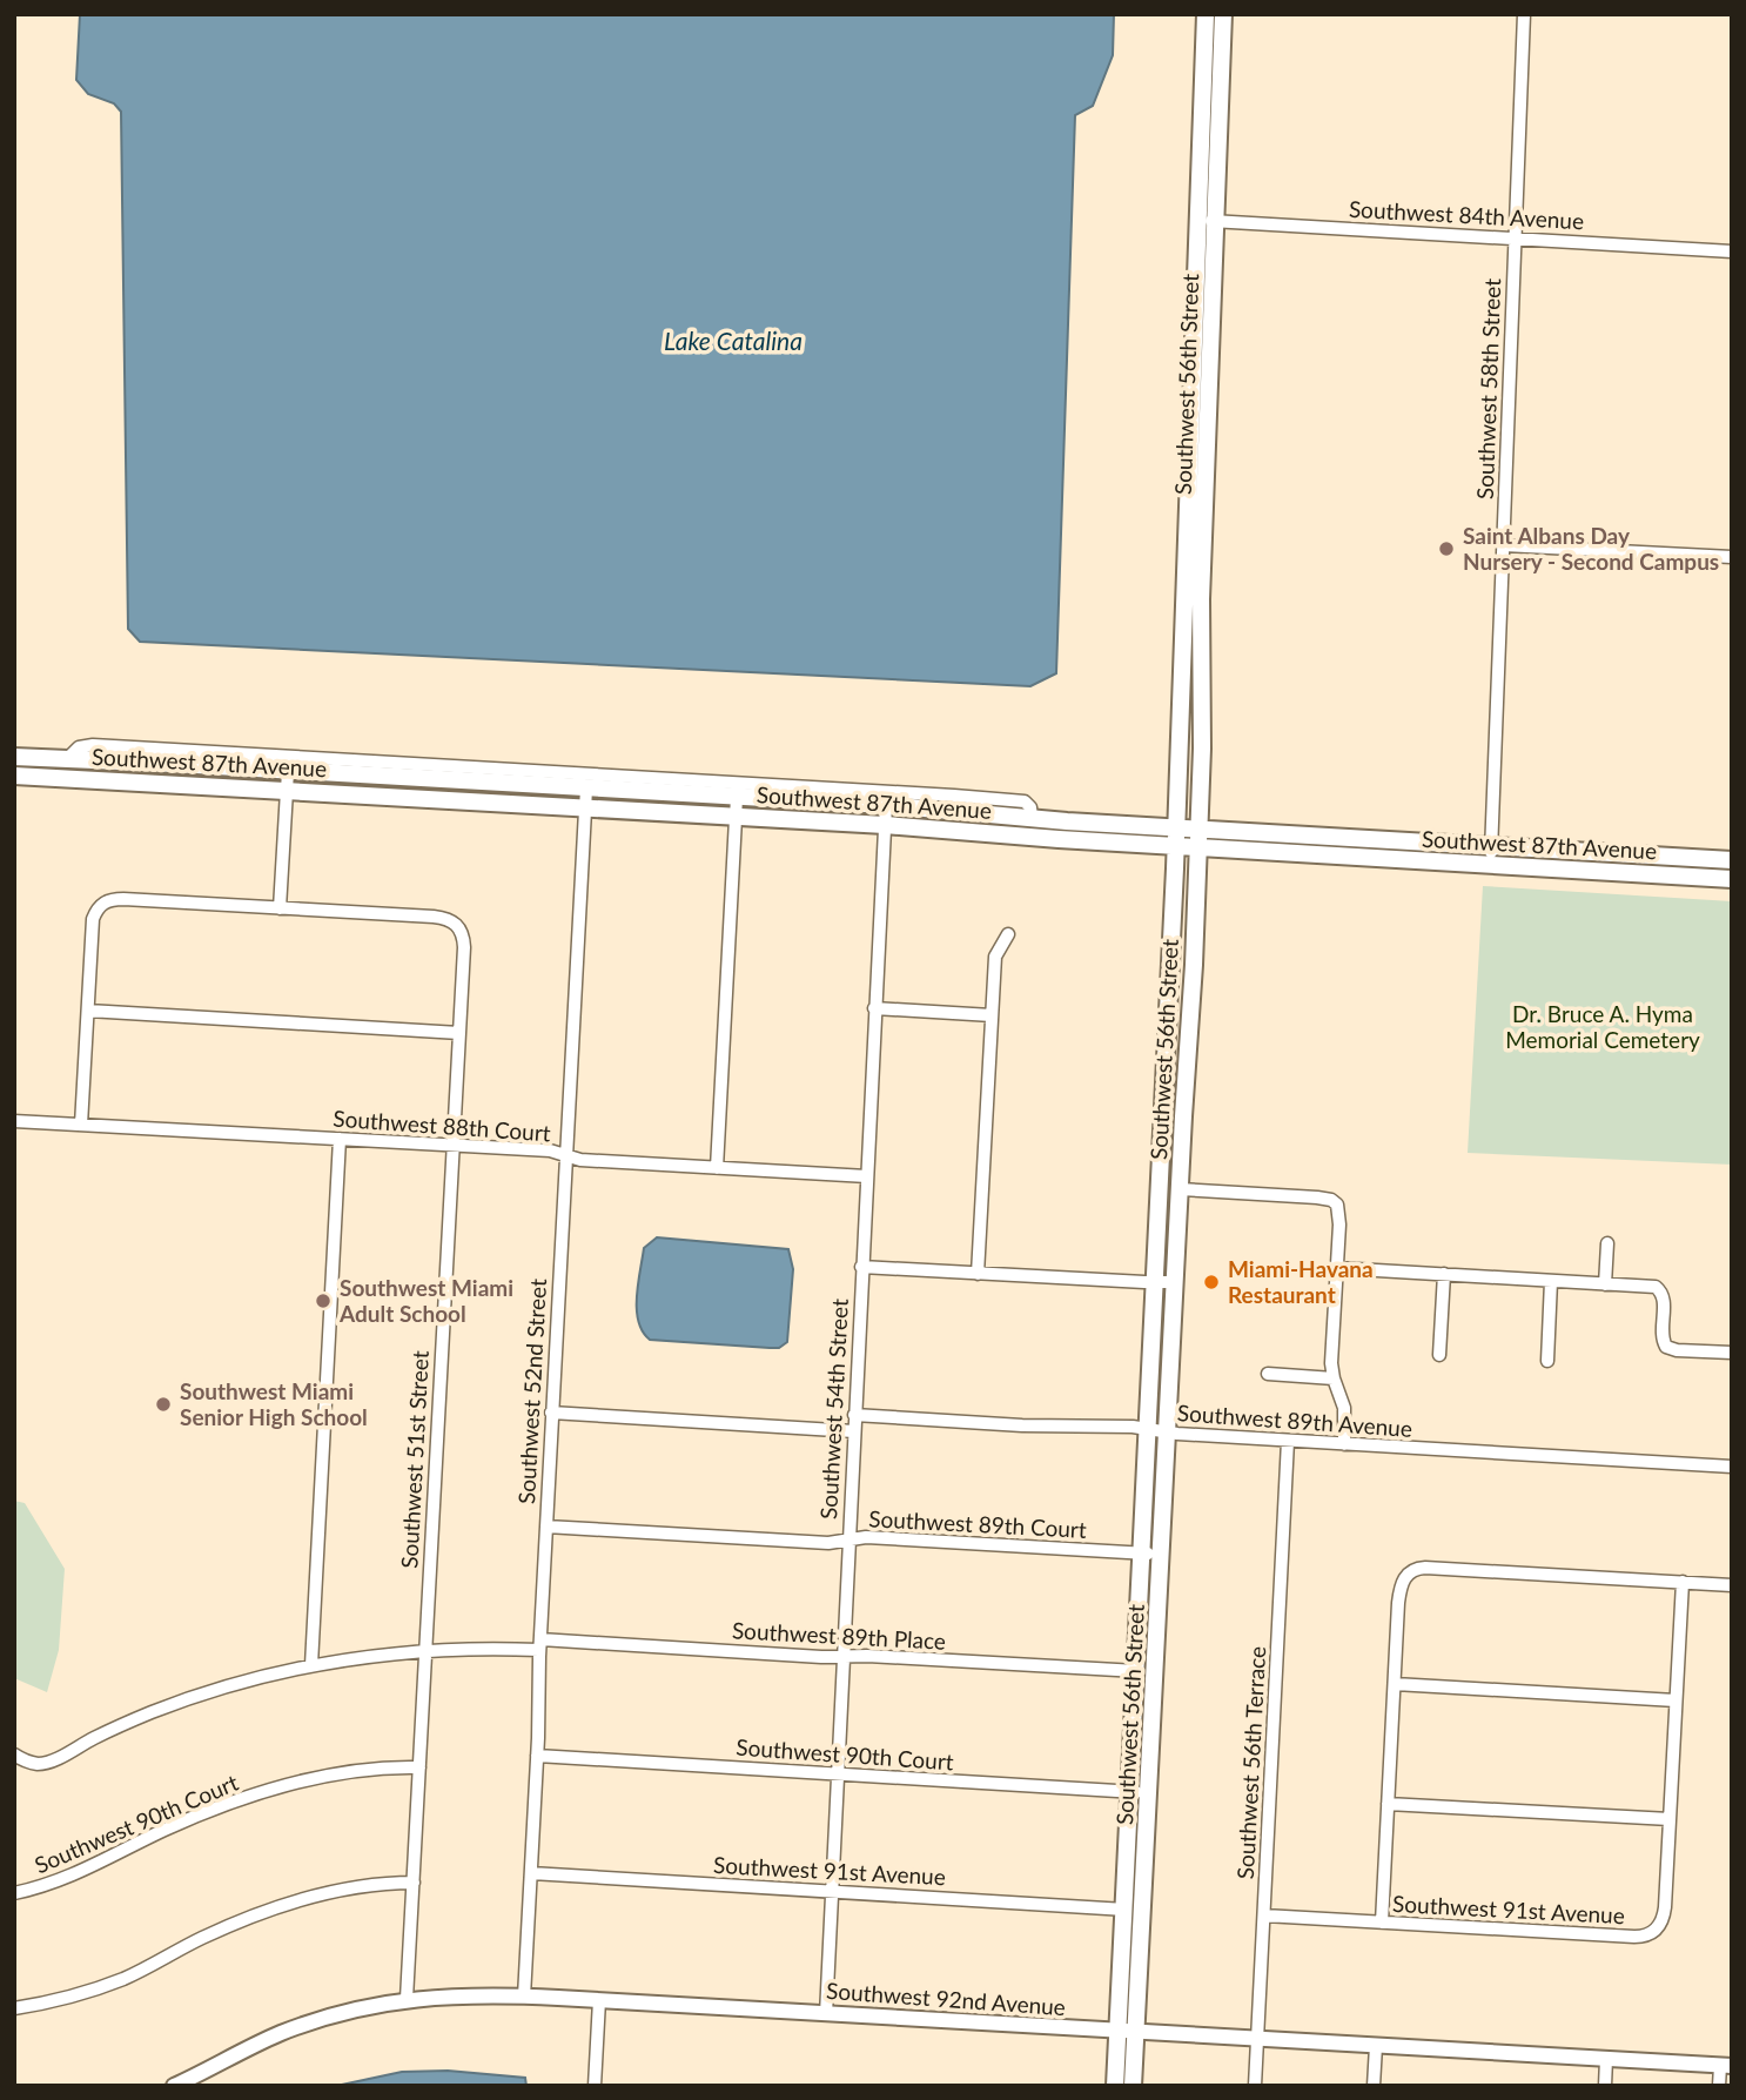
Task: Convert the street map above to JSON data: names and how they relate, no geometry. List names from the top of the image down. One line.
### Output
{"streets":{"main road":["Southwest 56th Street","Southwest 87th Avenue"],"street":["Southwest 84th Avenue","Southwest 58th Street","Southwest 88th Court","Southwest 52nd Street","Southwest 54th Street","Southwest 89th Avenue","Southwest 51st Street","Southwest 89th Court","Southwest 89th Place","Southwest 90th Court","Southwest 56th Terrace","Southwest 91st Avenue","Southwest 92nd Avenue"]},"crossings":[["Southwest 84th Avenue","Southwest 56th Street"],["Southwest 84th Avenue","Southwest 58th Street"],["Southwest 56th Street","Southwest 87th Avenue"],["Southwest 56th Street","Southwest 89th Avenue"],["Southwest 56th Street","Southwest 89th Court"],["Southwest 56th Street","Southwest 89th Place"],["Southwest 56th Street","Southwest 90th Court"],["Southwest 56th Street","Southwest 91st Avenue"],["Southwest 56th Street","Southwest 92nd Avenue"],["Southwest 58th Street","Southwest 87th Avenue"],["Southwest 87th Avenue","Southwest 52nd Street"],["Southwest 87th Avenue","Southwest 54th Street"],["Southwest 88th Court","Southwest 52nd Street"],["Southwest 88th Court","Southwest 54th Street"],["Southwest 88th Court","Southwest 51st Street"],["Southwest 52nd Street","Southwest 89th Court"],["Southwest 52nd Street","Southwest 89th Place"],["Southwest 52nd Street","Southwest 90th Court"],["Southwest 52nd Street","Southwest 91st Avenue"],["Southwest 52nd Street","Southwest 92nd Avenue"],["Southwest 54th Street","Southwest 89th Avenue"],["Southwest 54th Street","Southwest 89th Court"],["Southwest 54th Street","Southwest 89th Place"],["Southwest 54th Street","Southwest 90th Court"],["Southwest 54th Street","Southwest 91st Avenue"],["Southwest 54th Street","Southwest 92nd Avenue"],["Southwest 89th Avenue","Southwest 56th Terrace"],["Southwest 51st Street","Southwest 89th Place"],["Southwest 51st Street","Southwest 90th Court"],["Southwest 51st Street","Southwest 92nd Avenue"],["Southwest 56th Terrace","Southwest 91st Avenue"],["Southwest 56th Terrace","Southwest 92nd Avenue"]],"water":["Lake Catalina"],"parks":["Dr. Bruce A. Hyma Memorial Cemetery"],"places":["Saint Albans Day Nursery - Second Campus","Miami-Havana Restaurant","Southwest Miami Adult School","Southwest Miami Senior High School"]}
